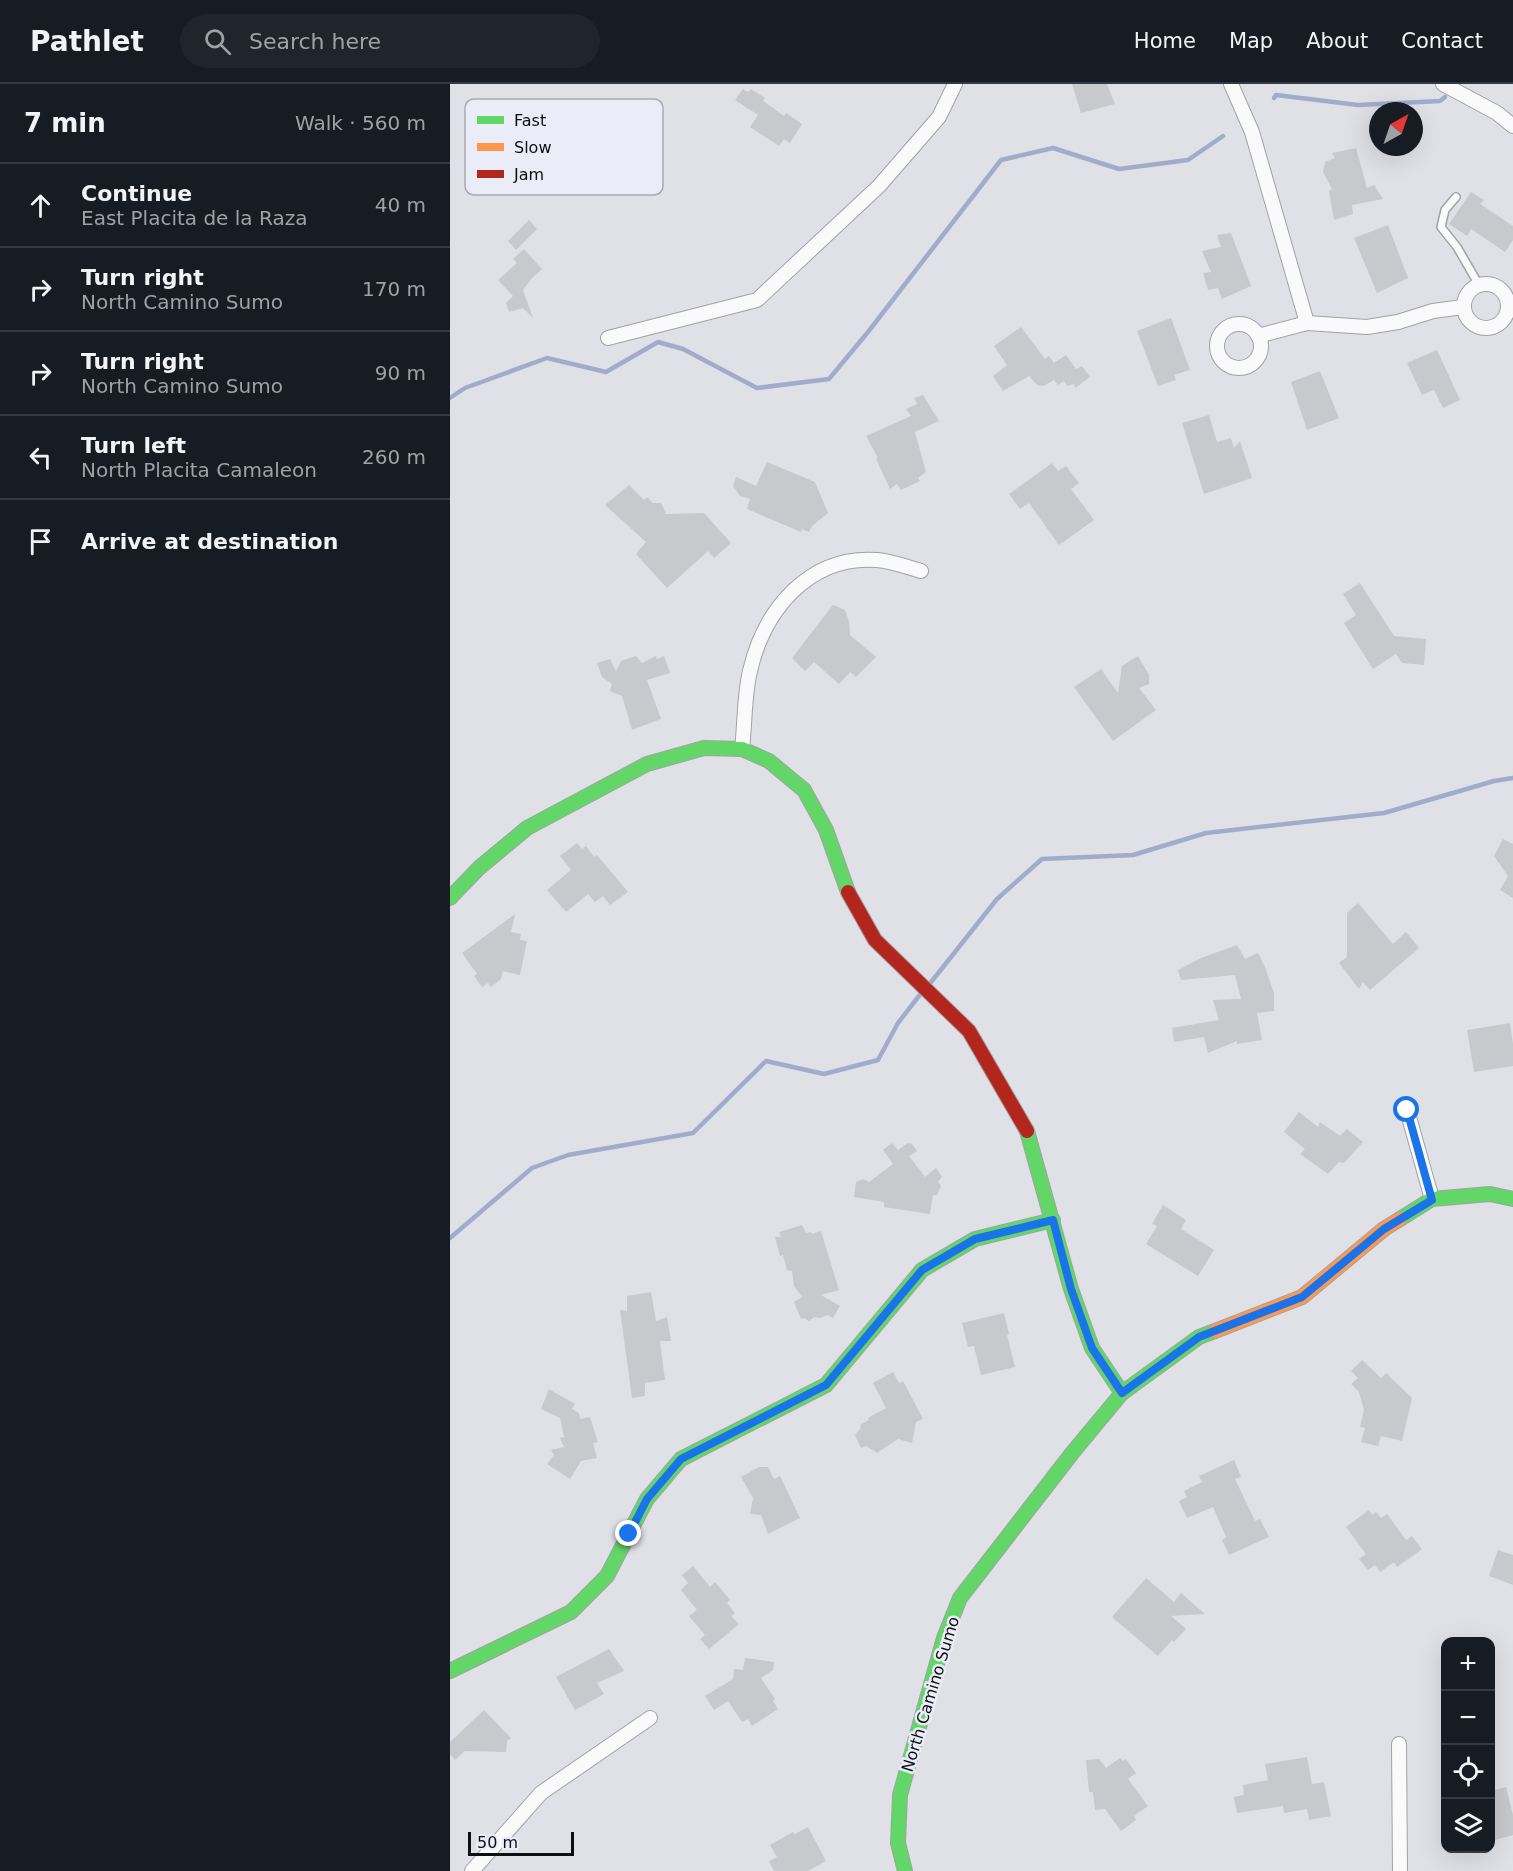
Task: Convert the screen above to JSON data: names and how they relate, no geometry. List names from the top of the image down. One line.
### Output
{"streets":{"street":["North Camino Sumo"]},"legend":["Fast","Slow","Jam"],"scale_bar":"50 m","north":"top right","page":{"header":"Pathlet","search":"Search here","nav":["Home","Map","About","Contact"],"heading":["7 min","Walk · 560 m"],"list":[["Continue","East Placita de la Raza","40 m"],["Turn right","North Camino Sumo","170 m"],["Turn right","North Camino Sumo","90 m"],["Turn left","North Placita Camaleon","260 m"],"Arrive at destination"],"map_buttons":["+","−"],"scale":"50 m"}}
